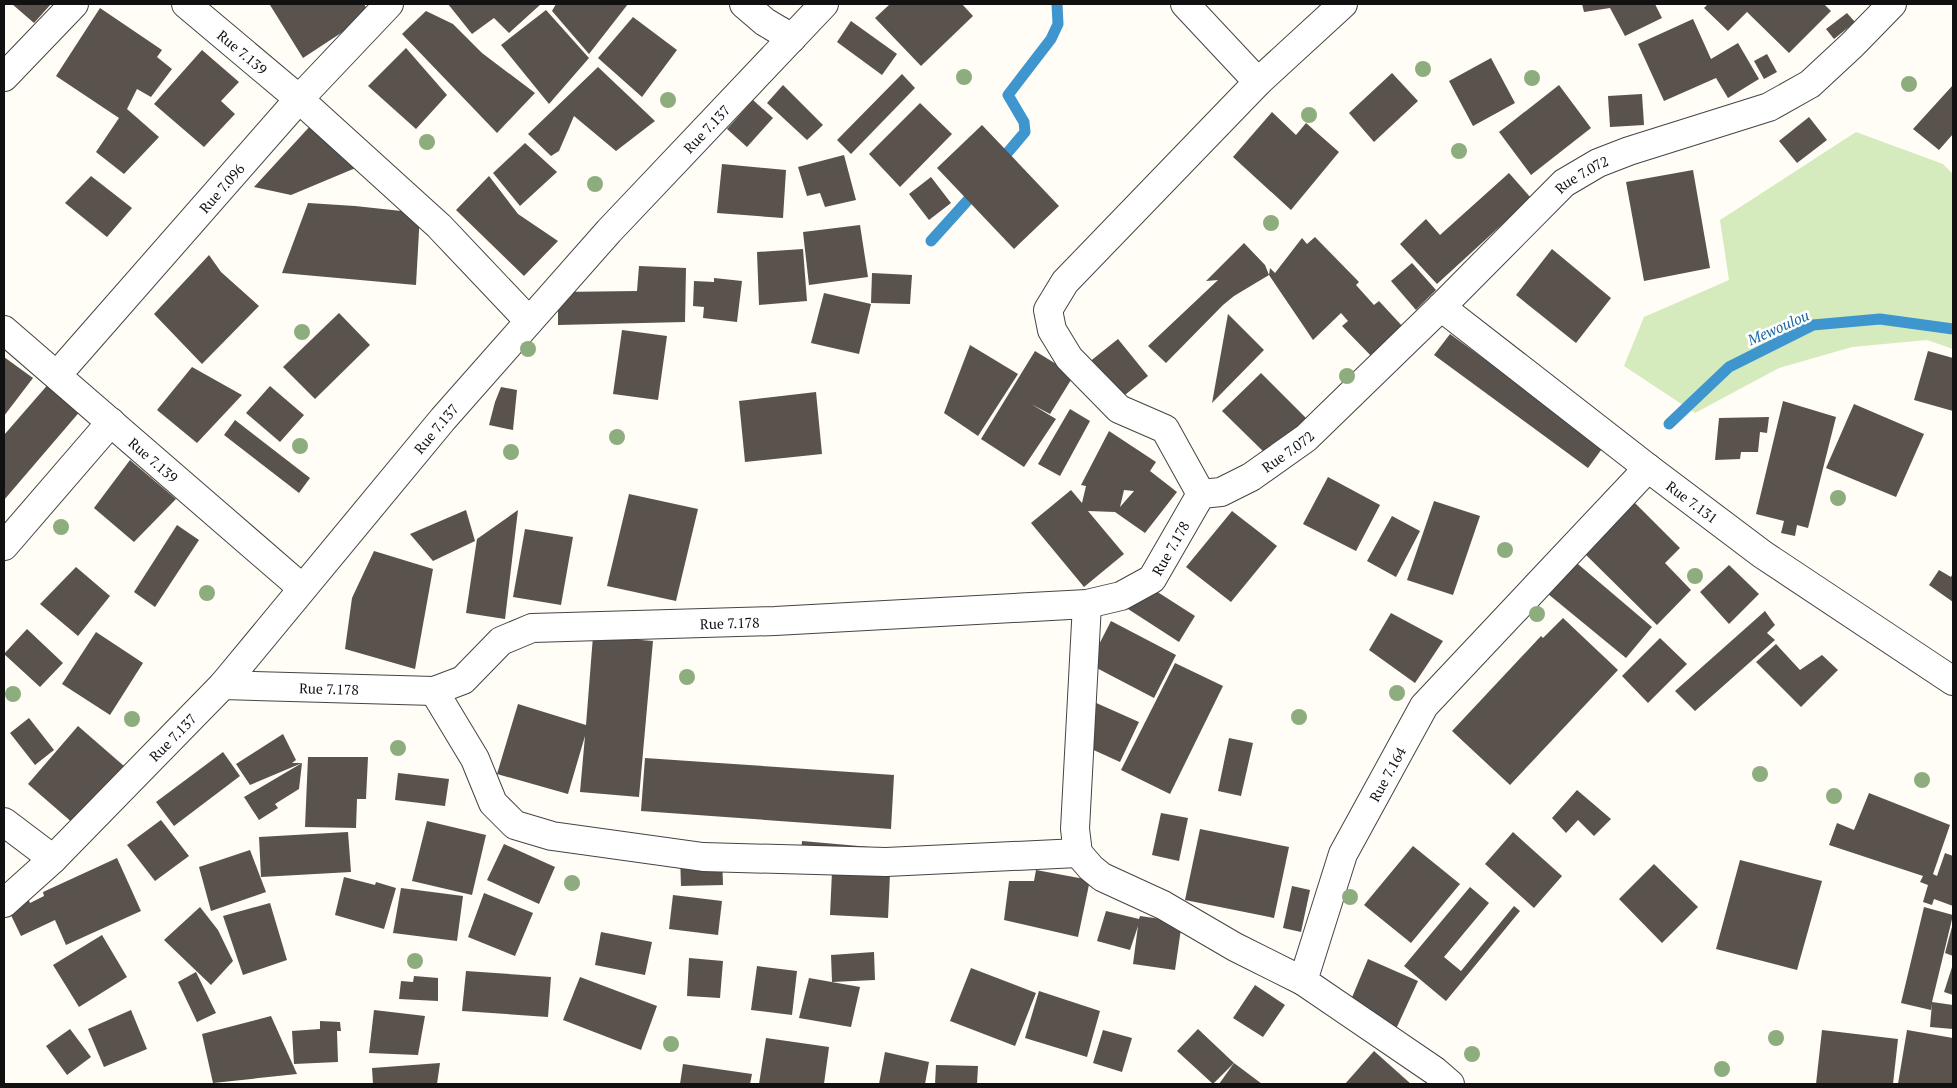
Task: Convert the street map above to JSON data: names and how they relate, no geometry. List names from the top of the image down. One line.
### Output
{"streets":{"street":["Rue 7.139","Rue 7.137","Rue 7.072","Rue 7.096","Rue 7.131","Rue 7.178","Rue 7.164"]},"crossings":[["Rue 7.139","Rue 7.137"],["Rue 7.139","Rue 7.096"],["Rue 7.137","Rue 7.178"],["Rue 7.072","Rue 7.131"],["Rue 7.072","Rue 7.178"],["Rue 7.131","Rue 7.164"]],"water":["Mewoulou"]}
